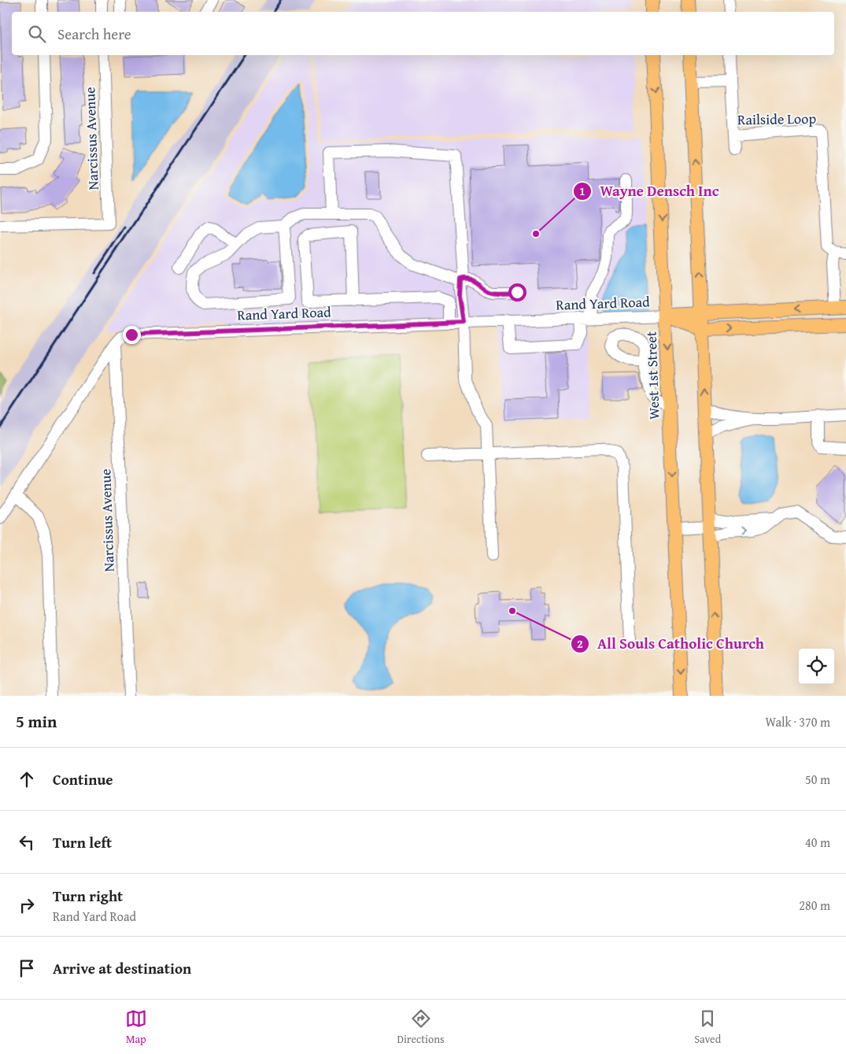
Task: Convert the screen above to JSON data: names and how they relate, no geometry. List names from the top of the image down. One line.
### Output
{"streets":{"main road":["West 1st Street"],"street":["Railside Loop","Narcissus Avenue","Rand Yard Road"]},"crossings":[["Narcissus Avenue","Rand Yard Road"],["Rand Yard Road","West 1st Street"]],"places":["Wayne Densch Inc","All Souls Catholic Church"],"page":{"search":"Search here","heading":["5 min","Walk · 370 m"],"list":[["Continue","50 m"],["Turn left","40 m"],["Turn right","Rand Yard Road","280 m"],"Arrive at destination"],"nav":["Map","Directions","Saved"]}}
